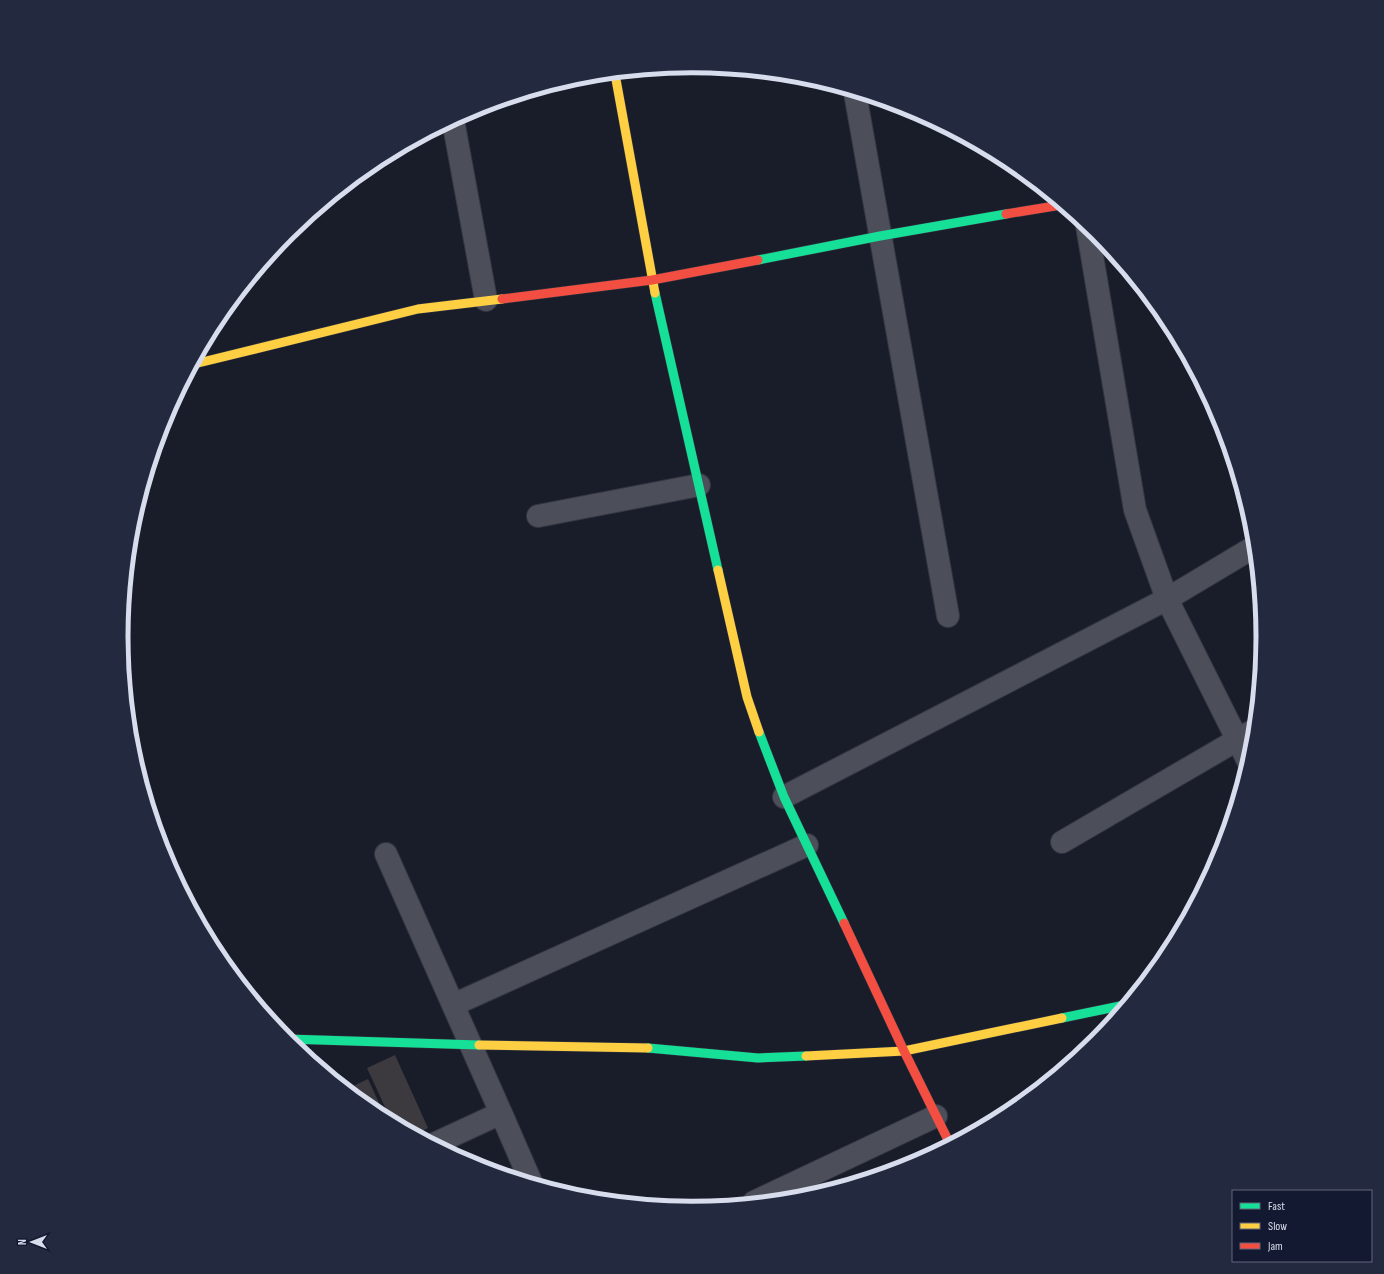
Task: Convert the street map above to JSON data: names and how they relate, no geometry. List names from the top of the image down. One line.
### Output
{"legend":["Fast","Slow","Jam"],"north":"left"}
